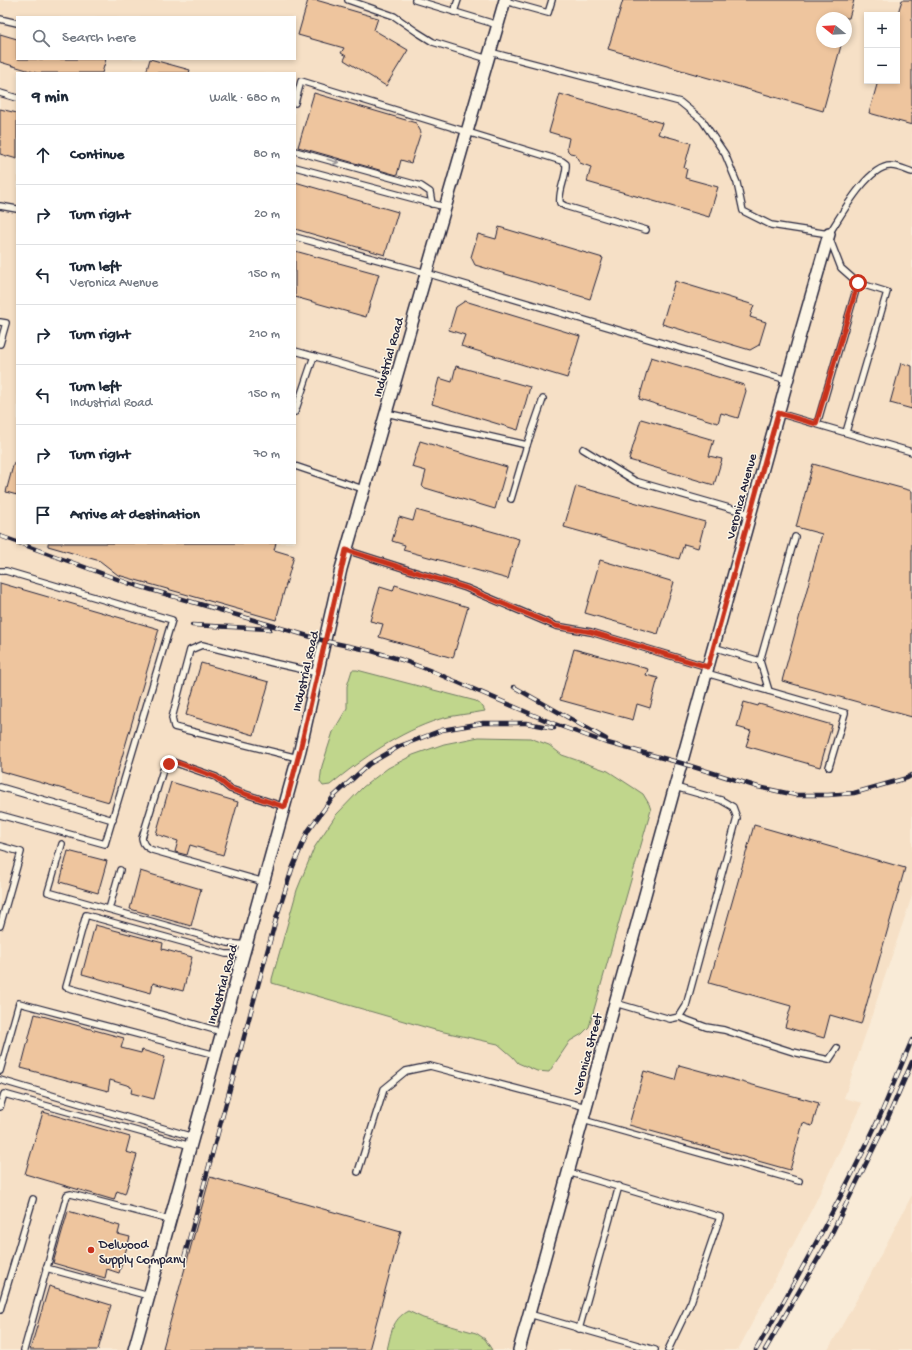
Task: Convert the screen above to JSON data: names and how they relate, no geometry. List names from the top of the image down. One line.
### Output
{"streets":{"street":["Industrial Road","Veronica Avenue","Veronica Street"]},"crossings":[["Veronica Avenue","Veronica Street"]],"places":["Delwood Supply Company"],"north":"left","page":{"map_buttons":["+","−"],"search":"Search here","heading":["9 min","Walk · 680 m"],"list":[["Continue","80 m"],["Turn right","20 m"],["Turn left","Veronica Avenue","150 m"],["Turn right","210 m"],["Turn left","Industrial Road","150 m"],["Turn right","70 m"],"Arrive at destination"]}}
